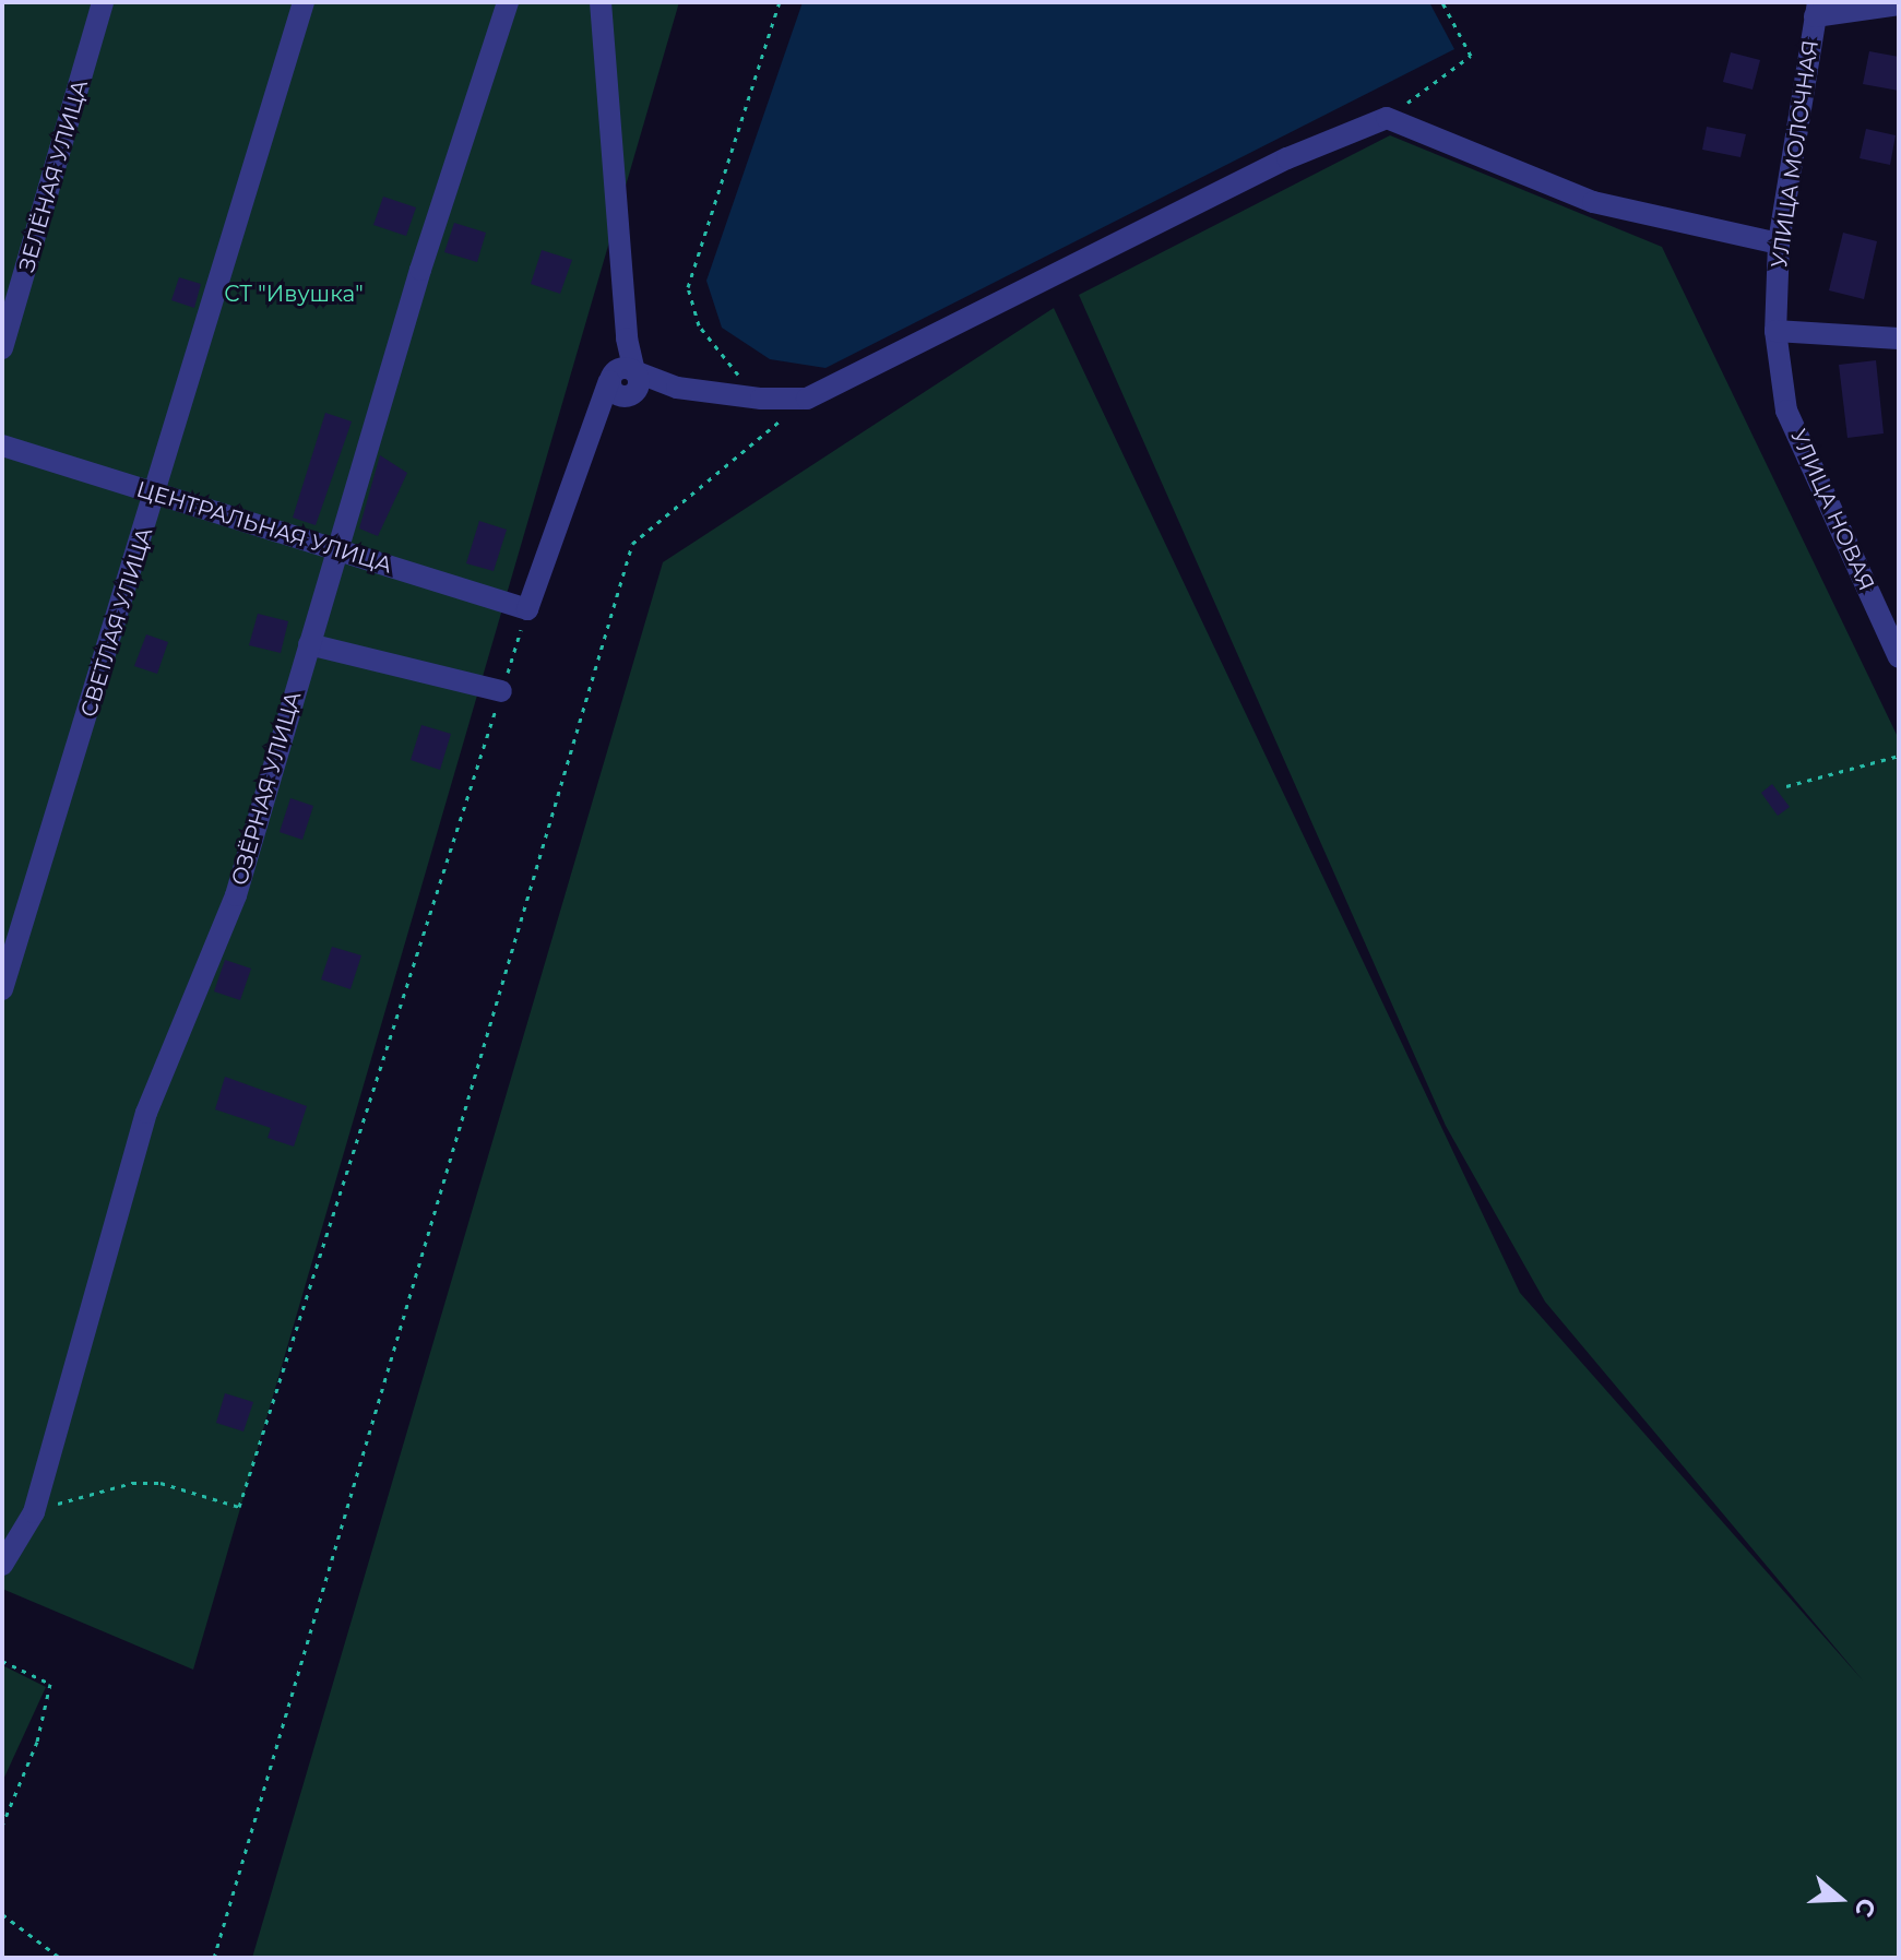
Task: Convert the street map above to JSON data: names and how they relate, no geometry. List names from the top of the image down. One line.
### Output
{"streets":{"street":["УЛИЦА МОЛОЧНАЯ","ЗЕЛЁНАЯ УЛИЦА","УЛИЦА НОВАЯ","ЦЕНТРАЛЬНАЯ УЛИЦА","СВЕТЛАЯ УЛИЦА","ОЗЁРНАЯ УЛИЦА"]},"crossings":[["УЛИЦА МОЛОЧНАЯ","УЛИЦА НОВАЯ"],["ЦЕНТРАЛЬНАЯ УЛИЦА","СВЕТЛАЯ УЛИЦА"],["ЦЕНТРАЛЬНАЯ УЛИЦА","ОЗЁРНАЯ УЛИЦА"]],"parks":["СТ \"Ивушка\""],"north":"right"}
